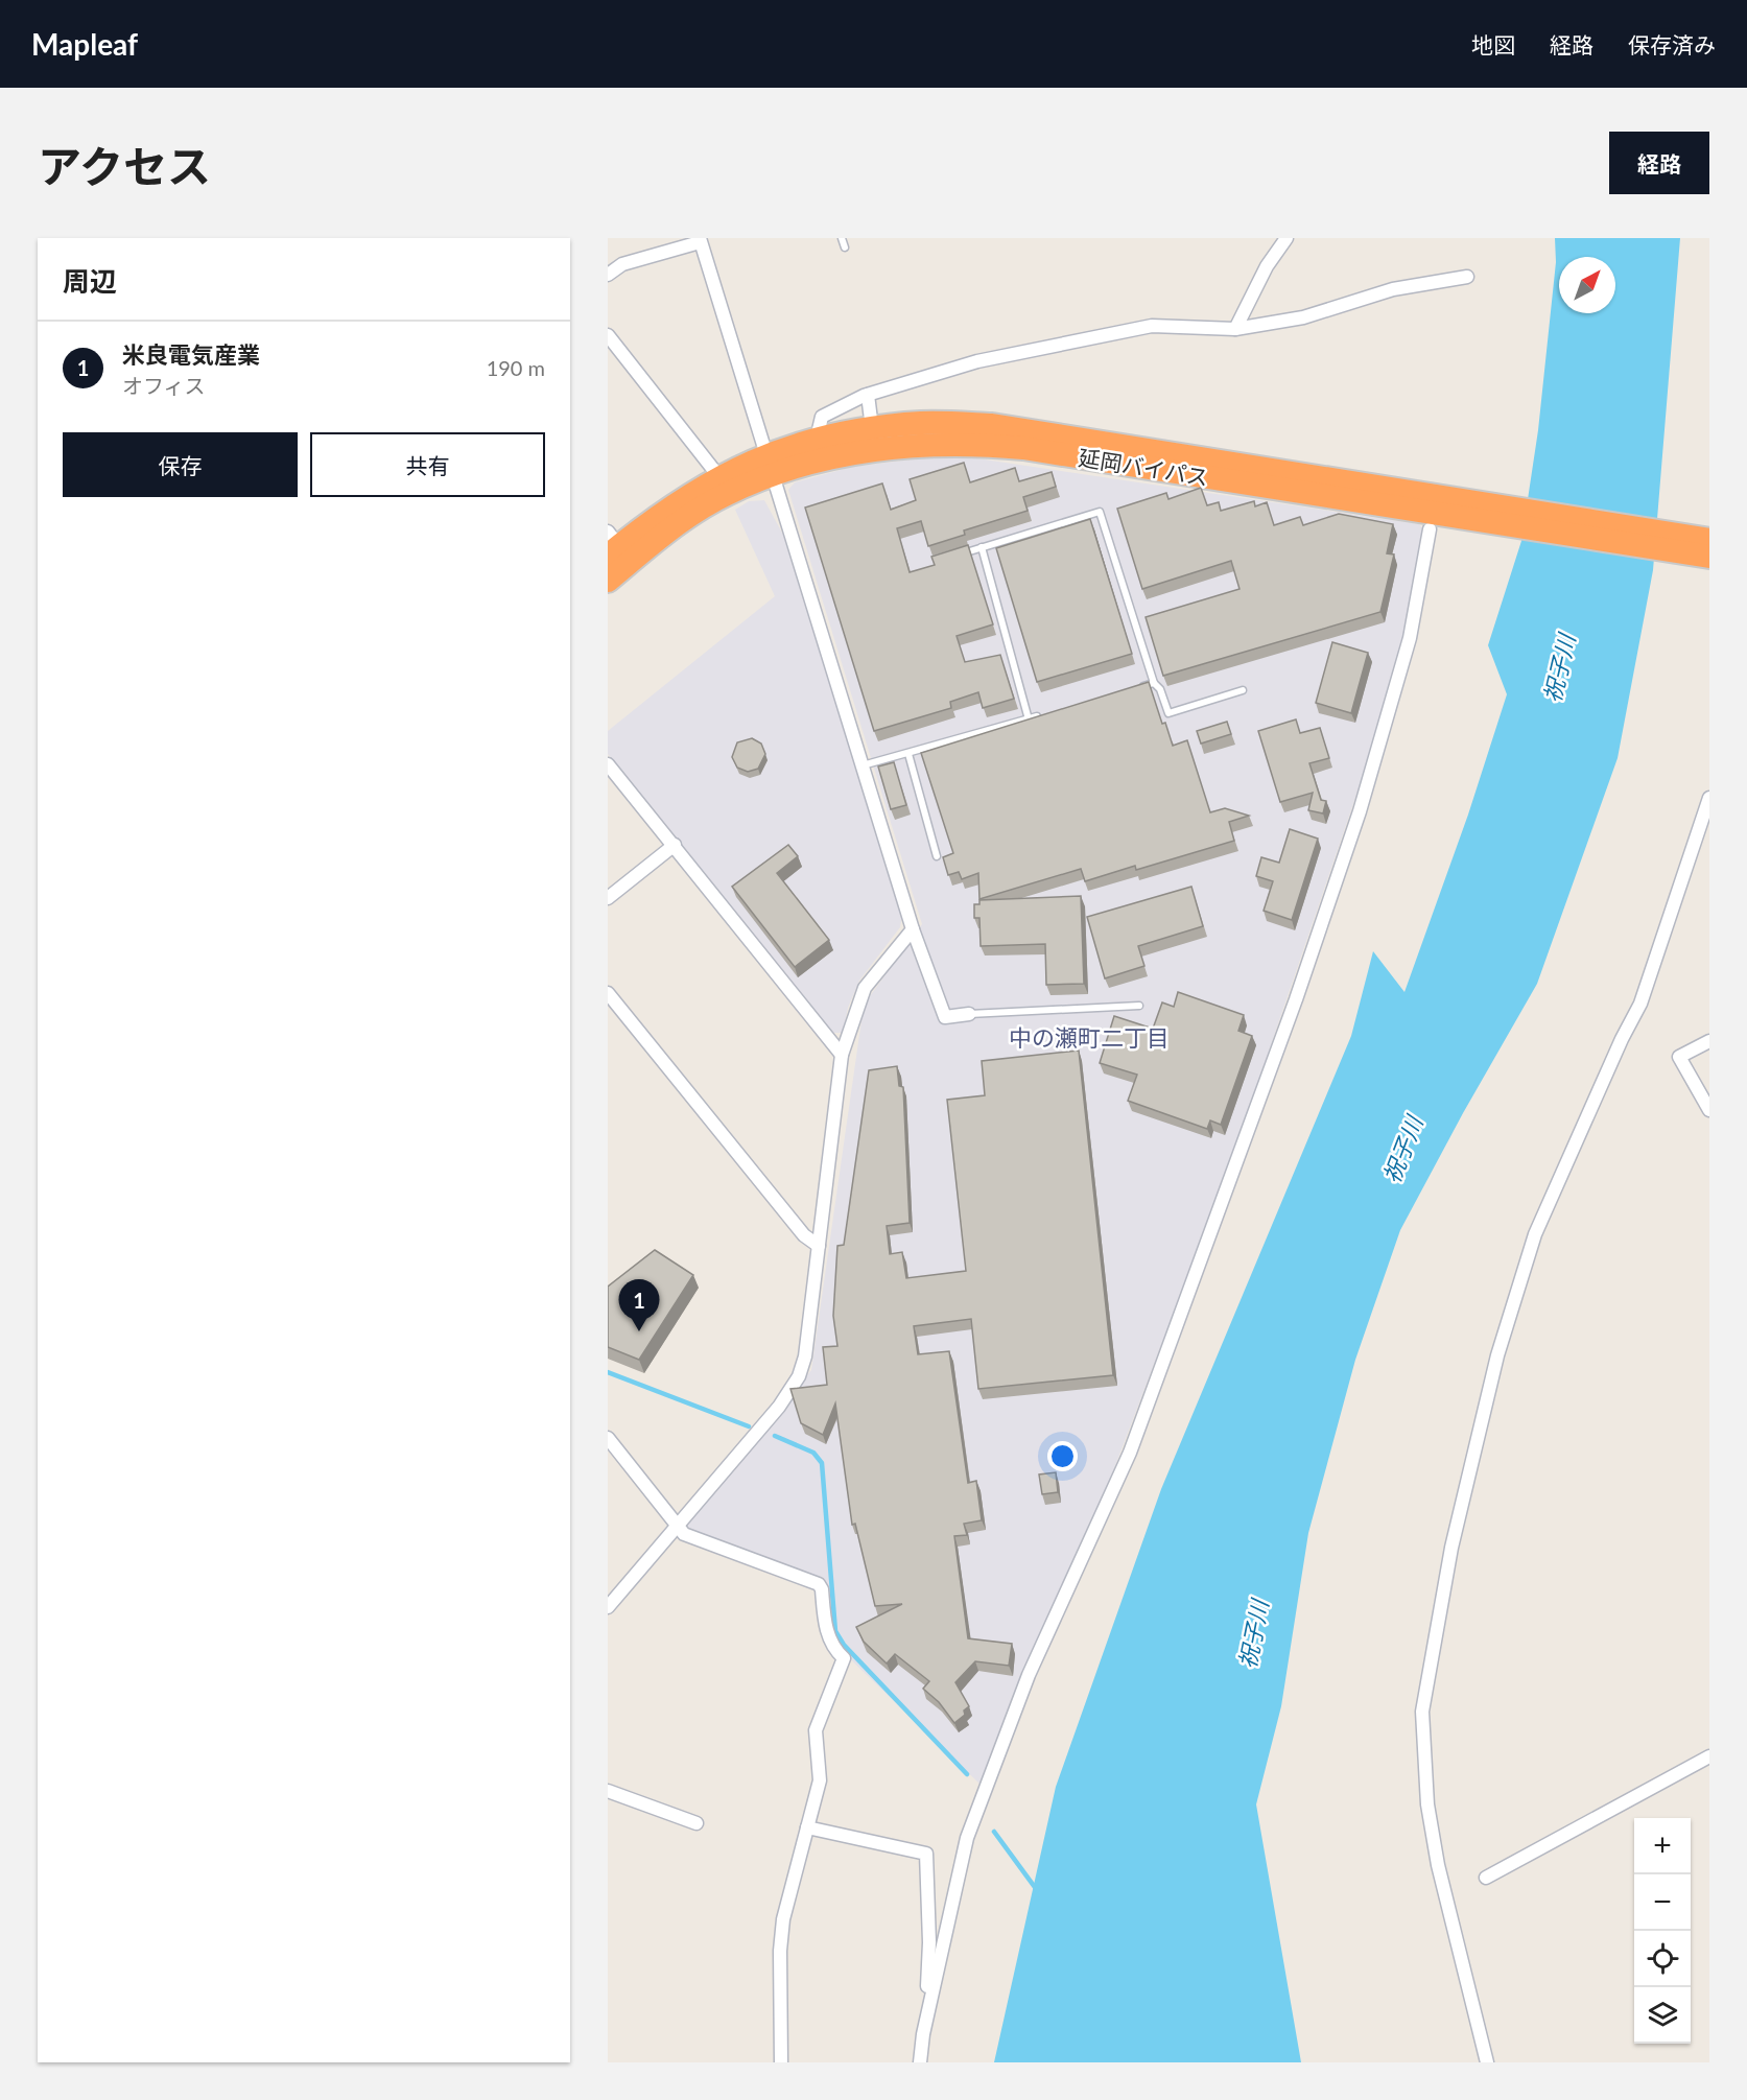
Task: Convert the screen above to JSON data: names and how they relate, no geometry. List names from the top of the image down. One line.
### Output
{"streets":{"highway":["延岡バイパス"]},"districts":["中の瀬町二丁目"],"water":["祝子川"],"north":"top right","page":{"header":"Mapleaf","nav":["地図","経路","保存済み"],"title":"アクセス","buttons":["経路",["保存","共有"]],"heading":"周辺","list":[{"mark":"1","name":"米良電気産業","note":"オフィス","value":"190 m"}],"pins":"1","map_buttons":["+","−"]}}
